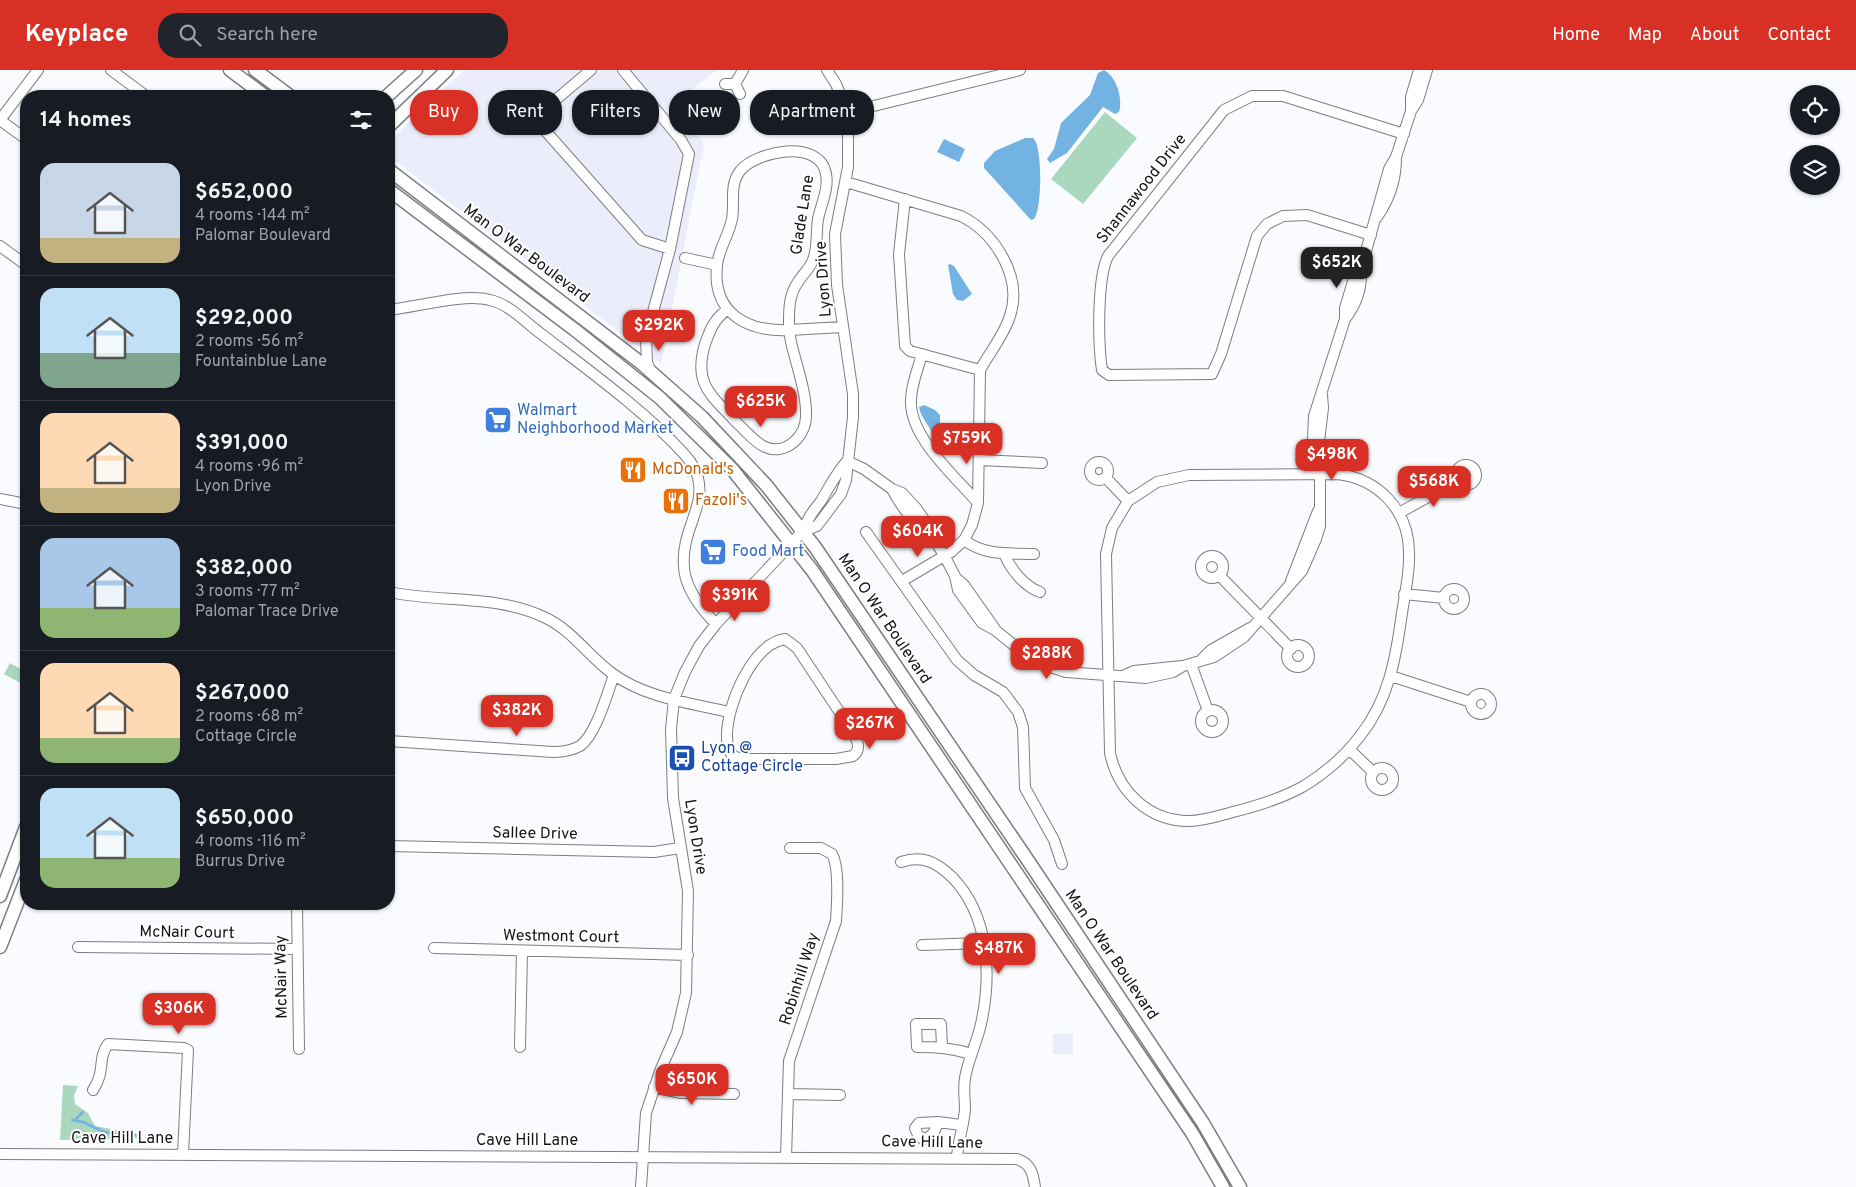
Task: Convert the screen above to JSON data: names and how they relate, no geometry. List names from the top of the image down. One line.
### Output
{"streets":{"main road":["Man O War Boulevard"],"street":["Shannawood Drive","Glade Lane","Lyon Drive","Sallee Drive","McNair Court","Westmont Court","McNair Way","Robinhill Way","Cave Hill Lane"]},"crossings":[["Man O War Boulevard","Lyon Drive"],["Lyon Drive","Sallee Drive"],["Lyon Drive","Westmont Court"],["Lyon Drive","Cave Hill Lane"],["McNair Court","McNair Way"],["Robinhill Way","Cave Hill Lane"]],"places":{"supermarket":["Walmart Neighborhood Market","Food Mart"],"restaurant":["McDonald's","Fazoli's"],"bus stop":["Lyon @ Cottage Circle"]},"page":{"header":"Keyplace","search":"Search here","nav":["Home","Map","About","Contact"],"chip":["Buy","Rent","Filters","New","Apartment"],"heading":"14 homes","list":[{"name":"$652,000","note":"4 rooms · 144 m² · Palomar Boulevard"},{"name":"$292,000","note":"2 rooms · 56 m² · Fountainblue Lane"},{"name":"$391,000","note":"4 rooms · 96 m² · Lyon Drive"},{"name":"$382,000","note":"3 rooms · 77 m² · Palomar Trace Drive"},{"name":"$267,000","note":"2 rooms · 68 m² · Cottage Circle"},{"name":"$650,000","note":"4 rooms · 116 m² · Burrus Drive"}],"price":["$652K","$292K","$625K","$759K","$498K","$568K","$604K","$391K","$288K","$382K","$267K","$487K","$306K","$650K"]}}
